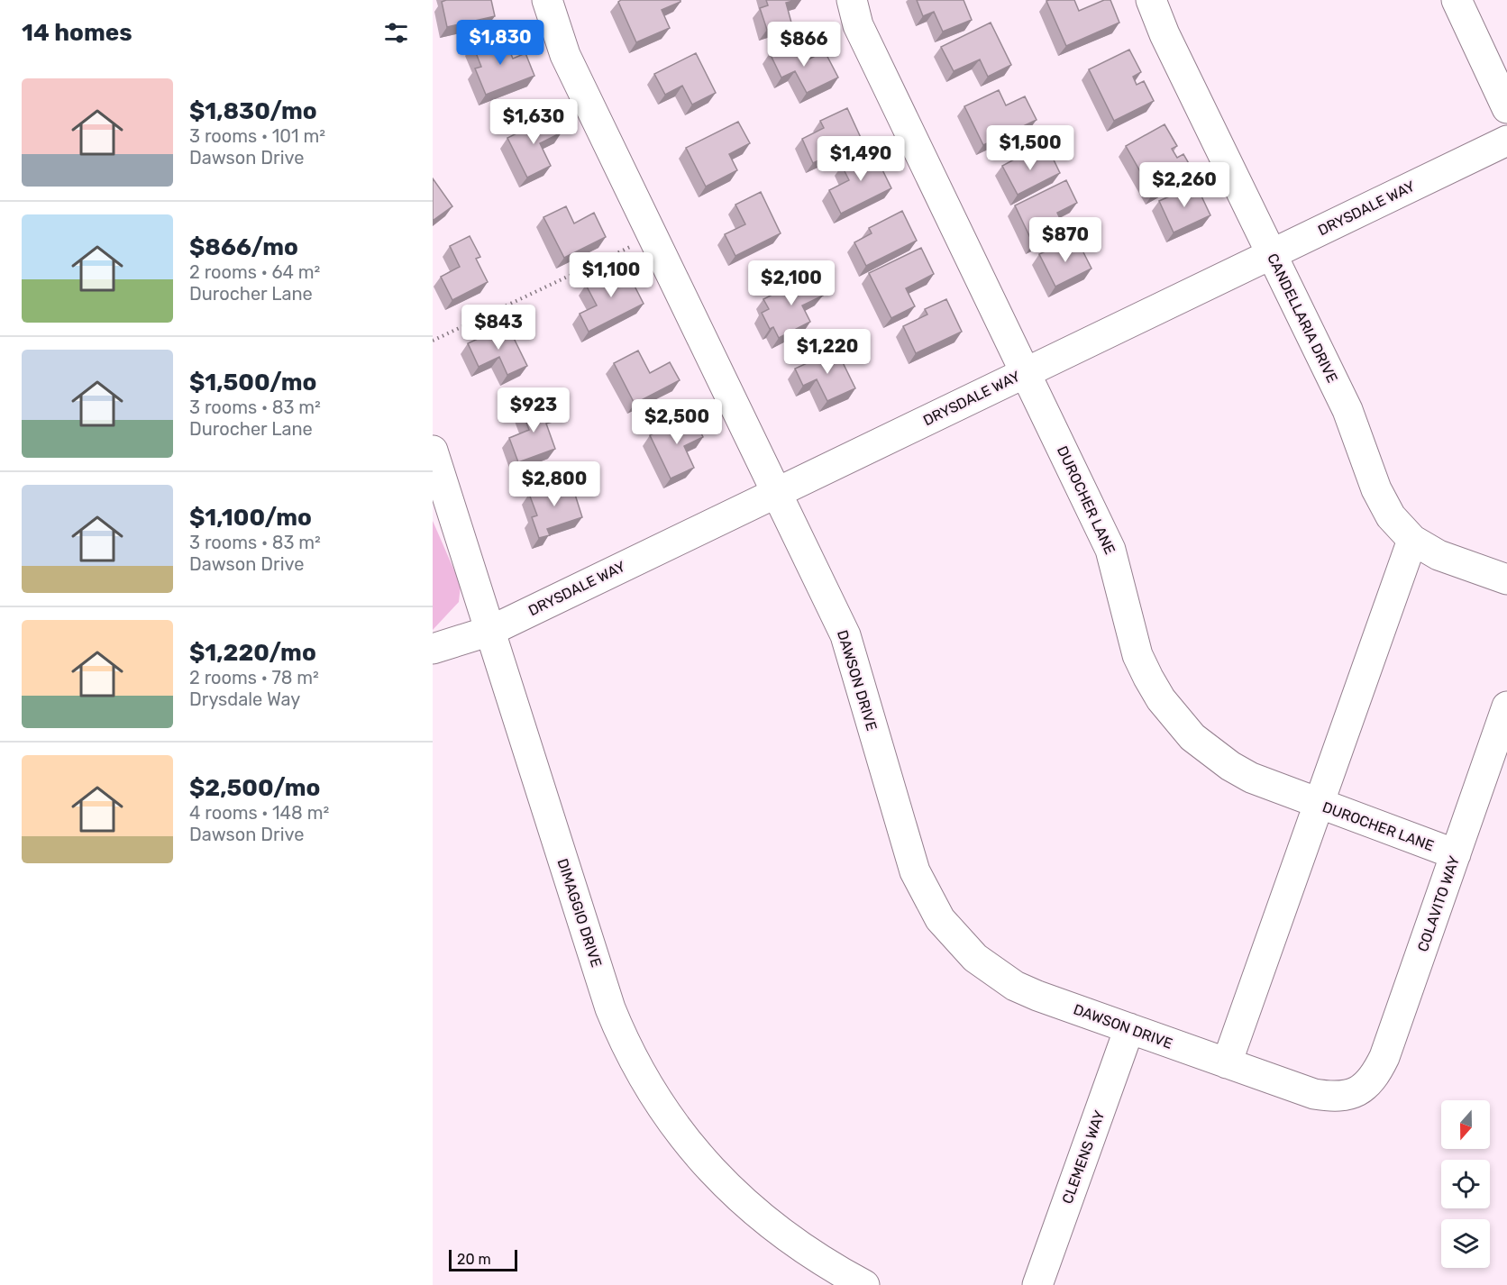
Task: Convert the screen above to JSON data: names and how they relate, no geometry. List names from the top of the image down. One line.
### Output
{"streets":{"street":["DRYSDALE WAY","CANDELLARIA DRIVE","DUROCHER LANE","DAWSON DRIVE","COLAVITO WAY","DIMAGGIO DRIVE","CLEMENS WAY"]},"crossings":[["DRYSDALE WAY","CANDELLARIA DRIVE"],["DRYSDALE WAY","DUROCHER LANE"],["DRYSDALE WAY","DAWSON DRIVE"],["DRYSDALE WAY","DIMAGGIO DRIVE"],["DUROCHER LANE","COLAVITO WAY"],["DAWSON DRIVE","COLAVITO WAY"],["DAWSON DRIVE","CLEMENS WAY"]],"scale_bar":"20 m","north":"bottom","page":{"heading":"14 homes","price":["$1,830","$866","$1,630","$1,500","$1,490","$2,260","$870","$1,100","$2,100","$843","$1,220","$923","$2,500","$2,800"],"list":[{"name":"$1,830/mo","note":"3 rooms · 101 m² · Dawson Drive"},{"name":"$866/mo","note":"2 rooms · 64 m² · Durocher Lane"},{"name":"$1,500/mo","note":"3 rooms · 83 m² · Durocher Lane"},{"name":"$1,100/mo","note":"3 rooms · 83 m² · Dawson Drive"},{"name":"$1,220/mo","note":"2 rooms · 78 m² · Drysdale Way"},{"name":"$2,500/mo","note":"4 rooms · 148 m² · Dawson Drive"}],"scale":"20 m"}}
